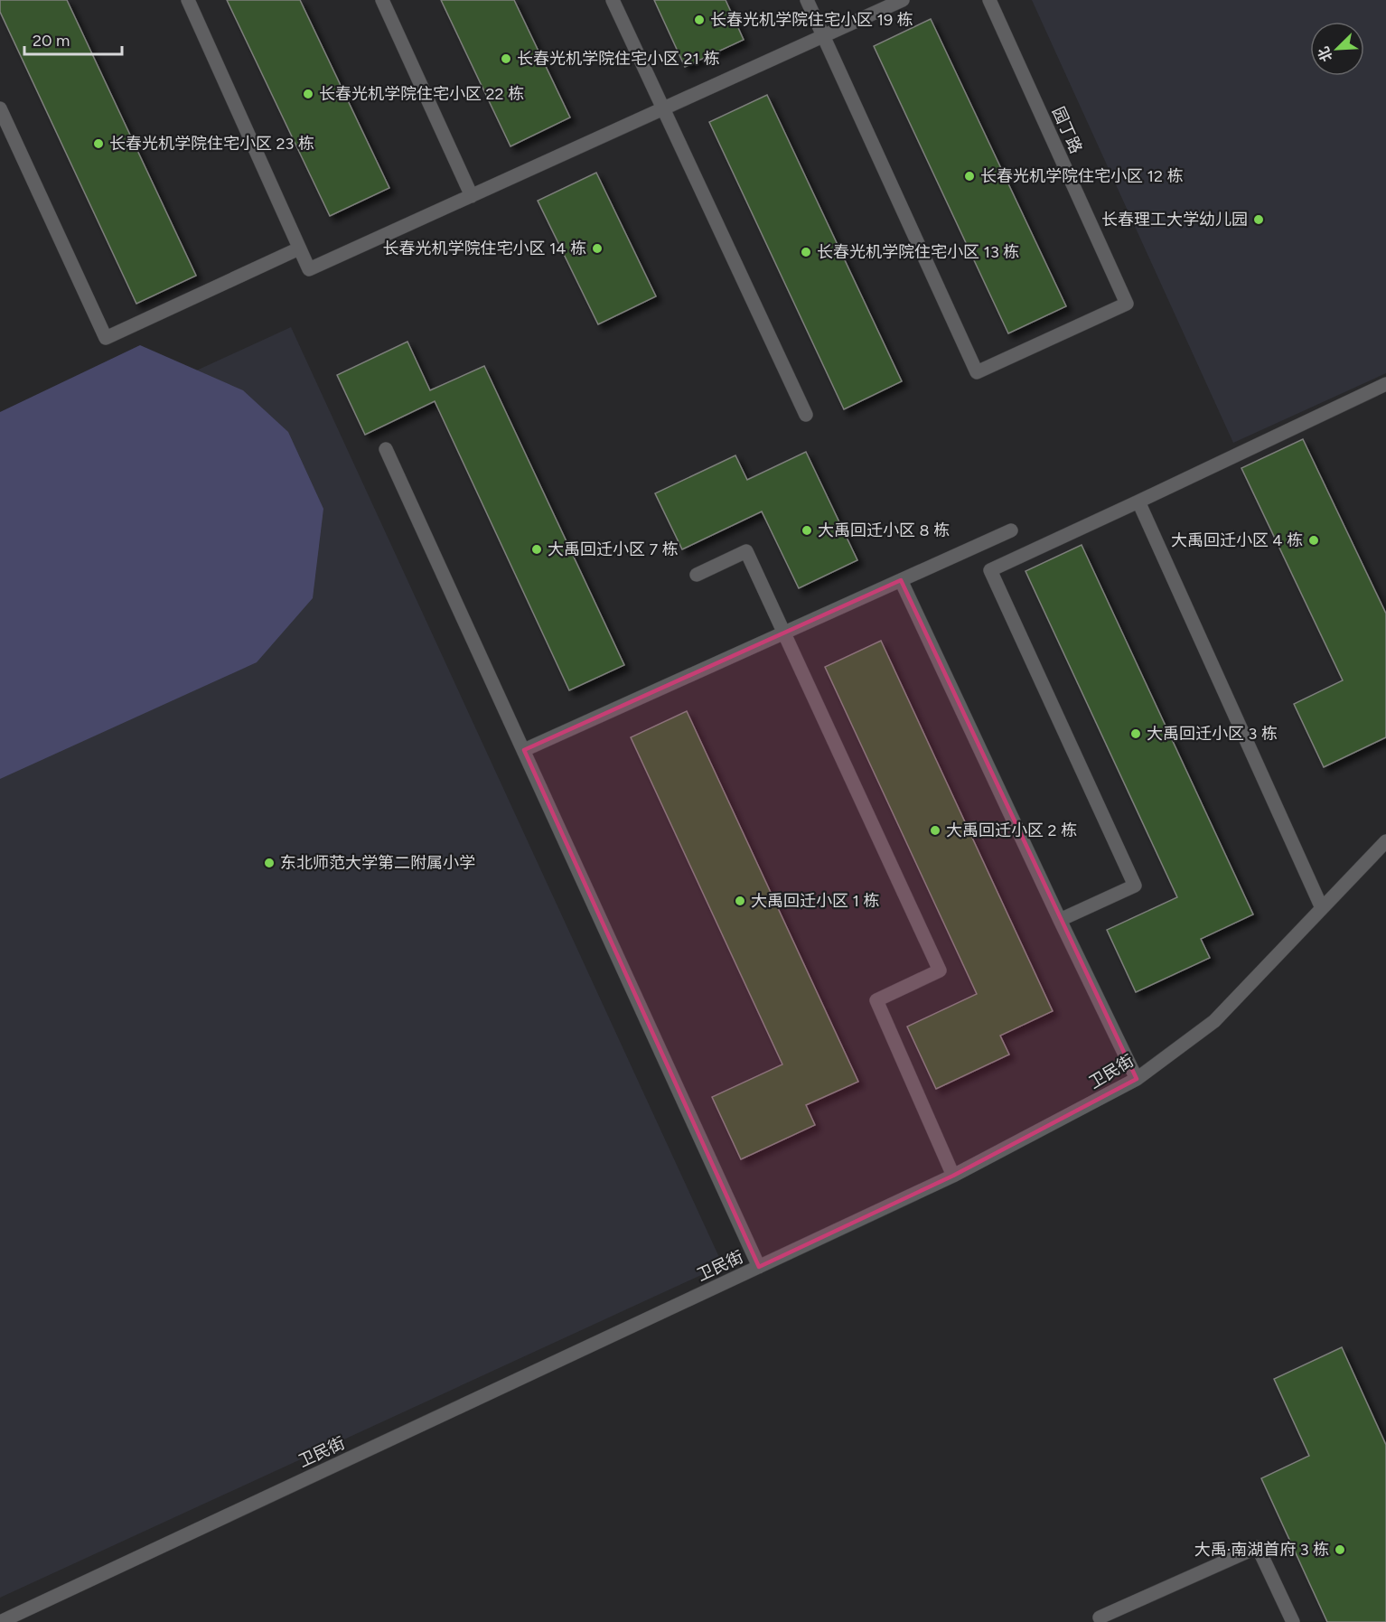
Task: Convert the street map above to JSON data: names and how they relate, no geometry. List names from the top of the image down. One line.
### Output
{"streets":{"street":["园丁路","卫民街"]},"places":["长春光机学院住宅小区 19 栋","长春光机学院住宅小区 21 栋","长春光机学院住宅小区 22 栋","长春光机学院住宅小区 23 栋","长春光机学院住宅小区 12 栋","长春理工大学幼儿园","长春光机学院住宅小区 14 栋","长春光机学院住宅小区 13 栋","大禹回迁小区 8 栋","大禹回迁小区 4 栋","大禹回迁小区 7 栋","大禹回迁小区 3 栋","大禹回迁小区 2 栋","东北师范大学第二附属小学","大禹回迁小区 1 栋","大禹·南湖首府 3 栋"],"scale_bar":"20 m","north":"bottom left"}
